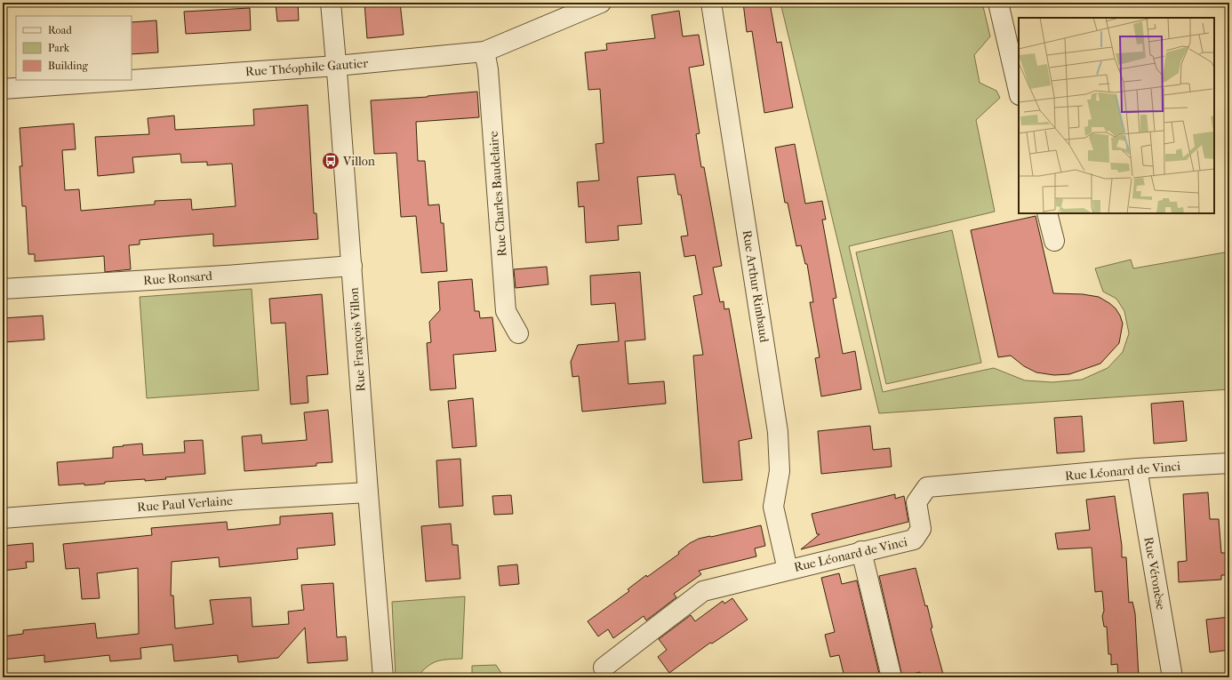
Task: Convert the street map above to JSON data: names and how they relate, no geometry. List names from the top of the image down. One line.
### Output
{"streets":{"street":["Rue Théophile Gautier","Rue Charles Baudelaire","Rue Ronsard","Rue Arthur Rimbaud","Rue François Villon","Rue Léonard de Vinci","Rue Paul Verlaine","Rue Véronèse"]},"crossings":[["Rue Théophile Gautier","Rue Charles Baudelaire"],["Rue Théophile Gautier","Rue François Villon"],["Rue Ronsard","Rue François Villon"],["Rue Arthur Rimbaud","Rue Léonard de Vinci"],["Rue François Villon","Rue Paul Verlaine"],["Rue Léonard de Vinci","Rue Véronèse"]],"places":{"bus stop":["Villon"]},"legend":["Road","Park","Building"]}
